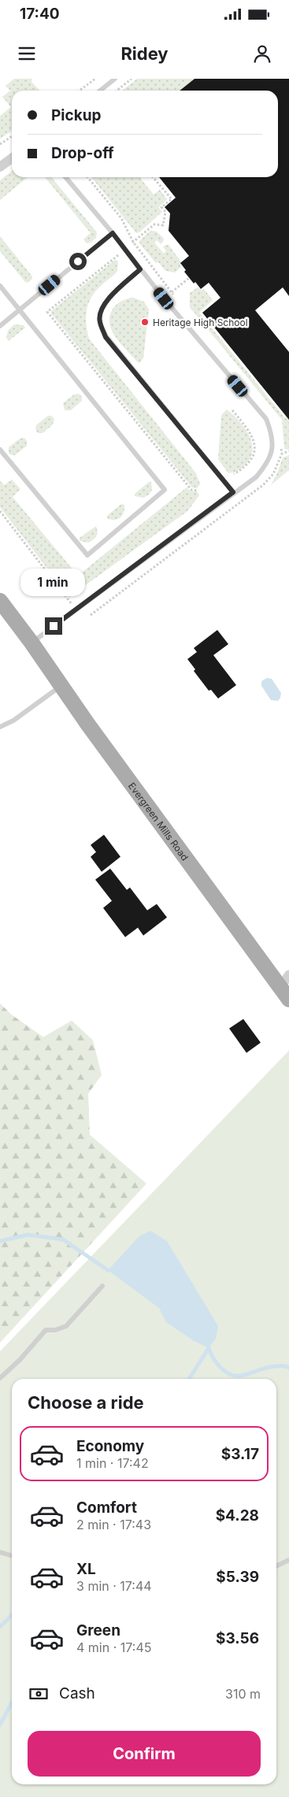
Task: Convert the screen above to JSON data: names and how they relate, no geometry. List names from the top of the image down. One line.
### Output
{"streets":{"main road":["Evergreen Mills Road"]},"places":["Heritage High School"],"page":{"status":"17:40","header":"Ridey","banner":["Pickup","Drop-off"],"bubble":"1 min","heading":"Choose a ride","list":[{"name":"Economy","note":"1 min · 17:42","value":"$3.17"},{"name":"Comfort","note":"2 min · 17:43","value":"$4.28"},{"name":"XL","note":"3 min · 17:44","value":"$5.39"},{"name":"Green","note":"4 min · 17:45","value":"$3.56"}],"pay":["Cash","310 m"],"buttons":"Confirm"}}
